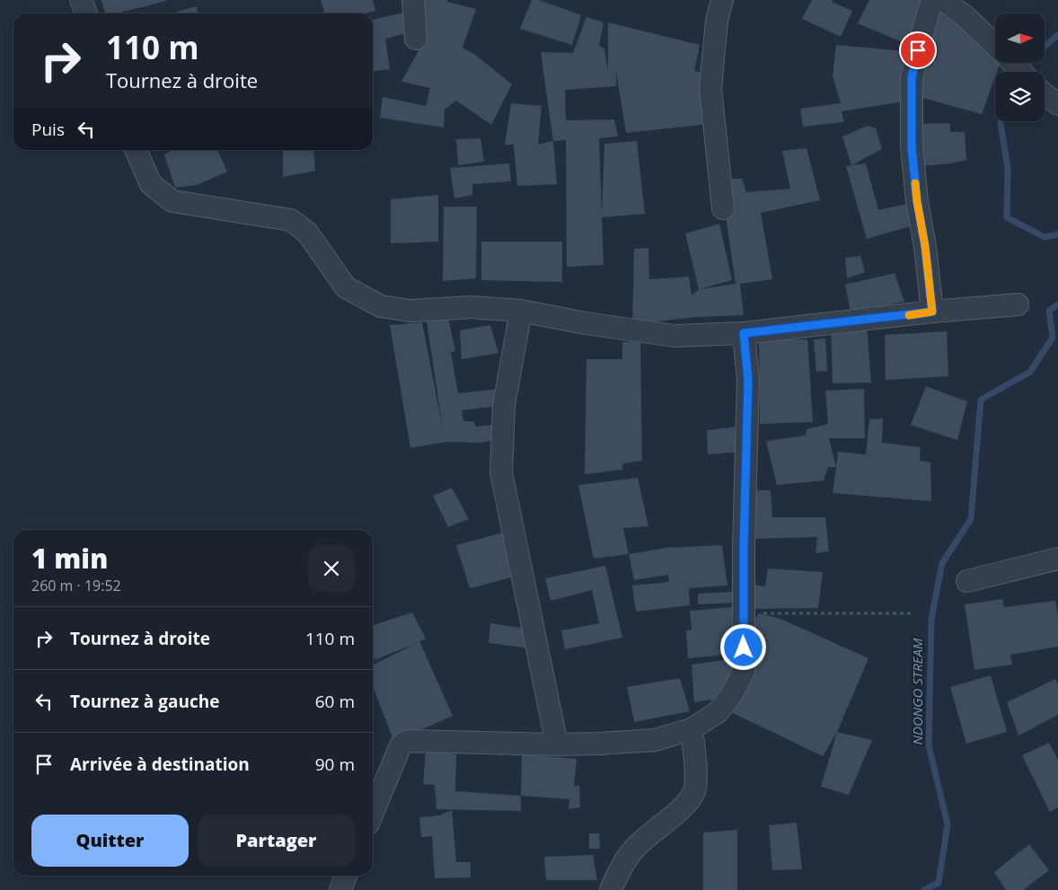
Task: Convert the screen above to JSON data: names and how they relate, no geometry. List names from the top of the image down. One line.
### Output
{"water":["NDONGO STREAM"],"north":"right","page":{"turn":["110 m","Tournez à droite"],"then":"Puis","heading":["1 min","260 m · 19:52"],"list":[{"name":"Tournez à droite","value":"110 m"},{"name":"Tournez à gauche","value":"60 m"},{"name":"Arrivée à destination","value":"90 m"}],"buttons":["Quitter","Partager"]}}
